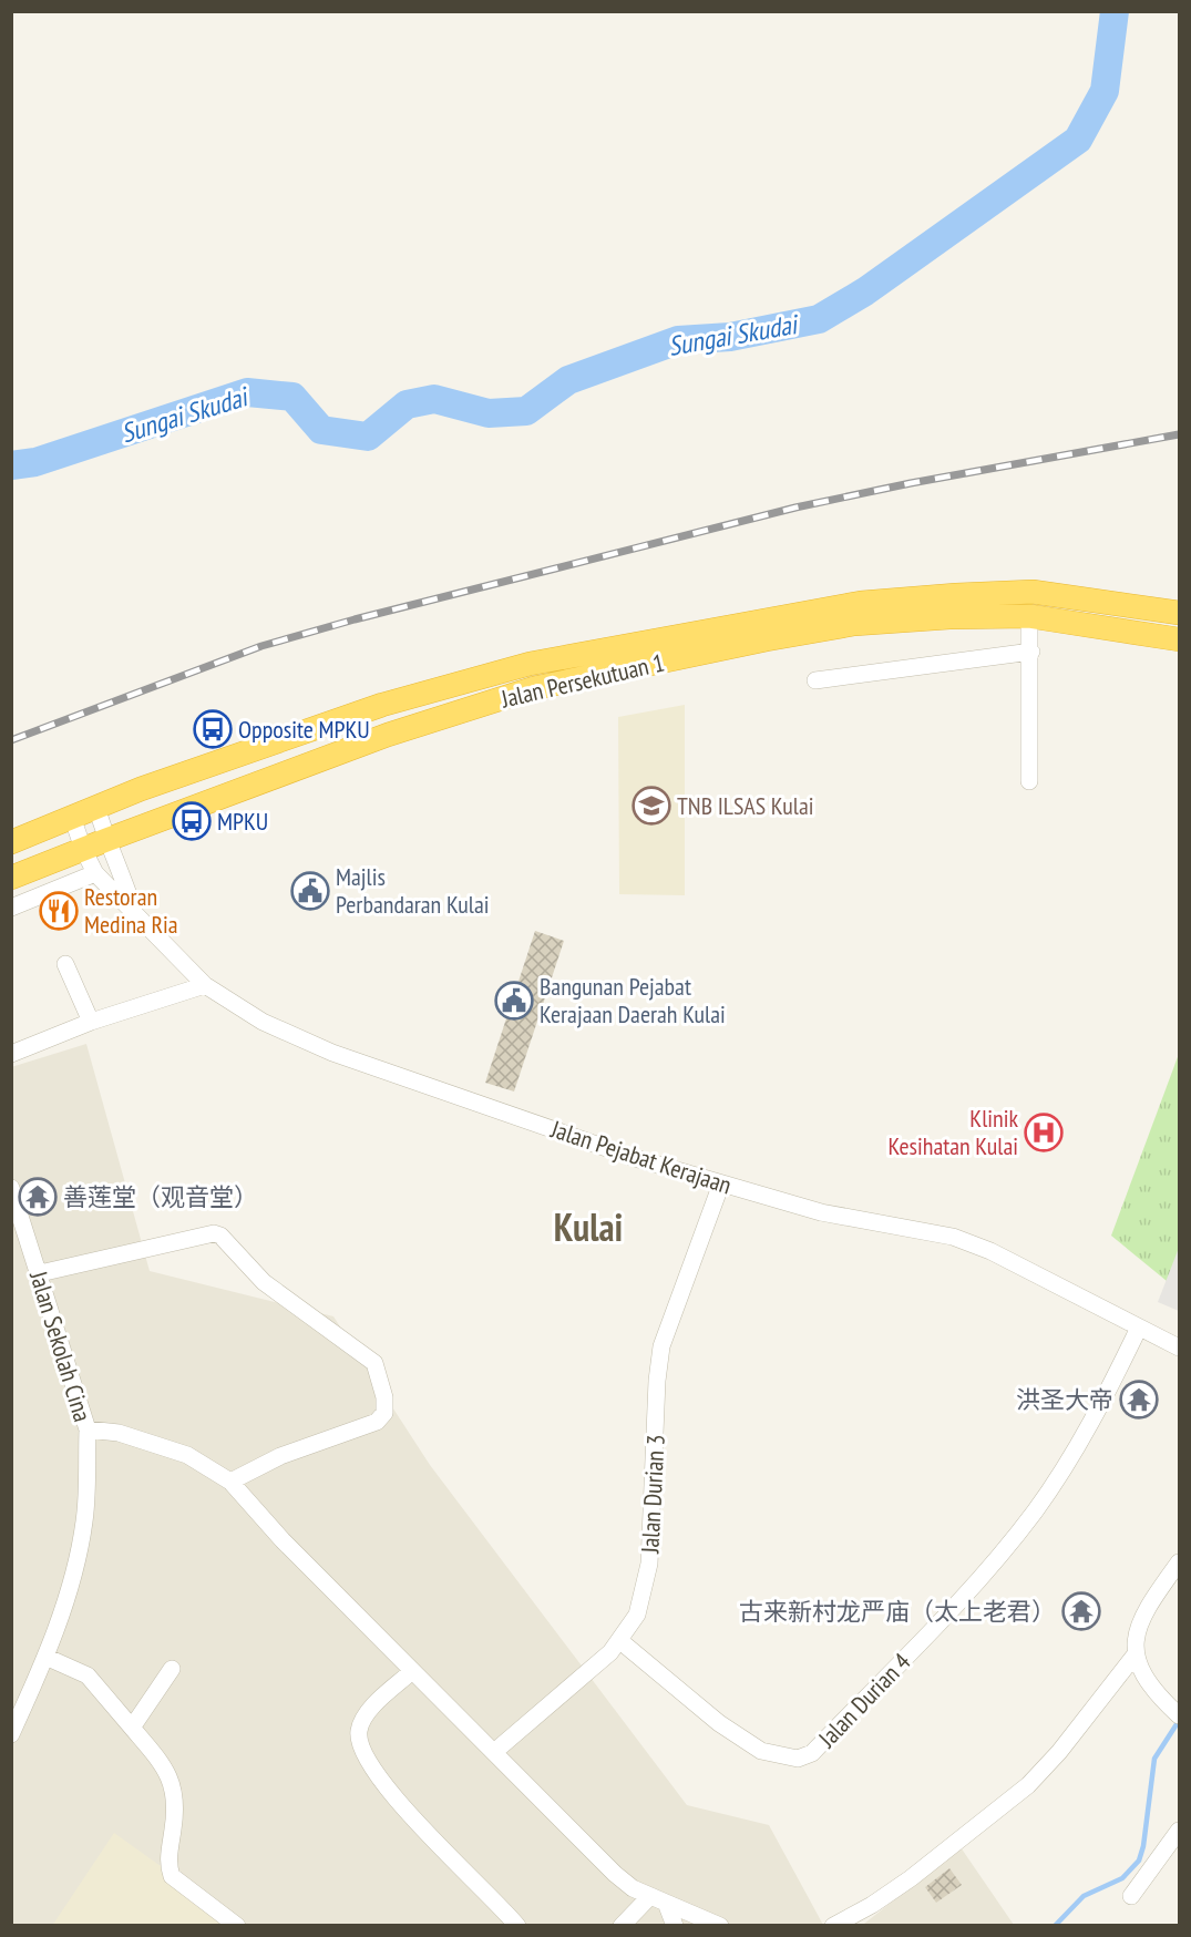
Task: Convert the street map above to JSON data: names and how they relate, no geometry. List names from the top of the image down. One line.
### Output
{"streets":{"highway":["Jalan Persekutuan 1"],"street":["Jalan Pejabat Kerajaan","Jalan Sekolah Cina","Jalan Durian 3","Jalan Durian 4"]},"crossings":[["Jalan Persekutuan 1","Jalan Pejabat Kerajaan"],["Jalan Pejabat Kerajaan","Jalan Durian 3"],["Jalan Pejabat Kerajaan","Jalan Durian 4"],["Jalan Durian 3","Jalan Durian 4"]],"districts":["Kulai"],"water":["Sungai Skudai"],"places":{"bus stop":["Opposite MPKU","MPKU"],"school or university":["TNB ILSAS Kulai"],"public building":["Majlis Perbandaran Kulai","Bangunan Pejabat Kerajaan Daerah Kulai"],"restaurant":["Restoran Medina Ria"],"hospital":["Klinik Kesihatan Kulai"],"temple":["善莲堂（观音堂）","洪圣大帝","古来新村龙严庙（太上老君）"]}}
